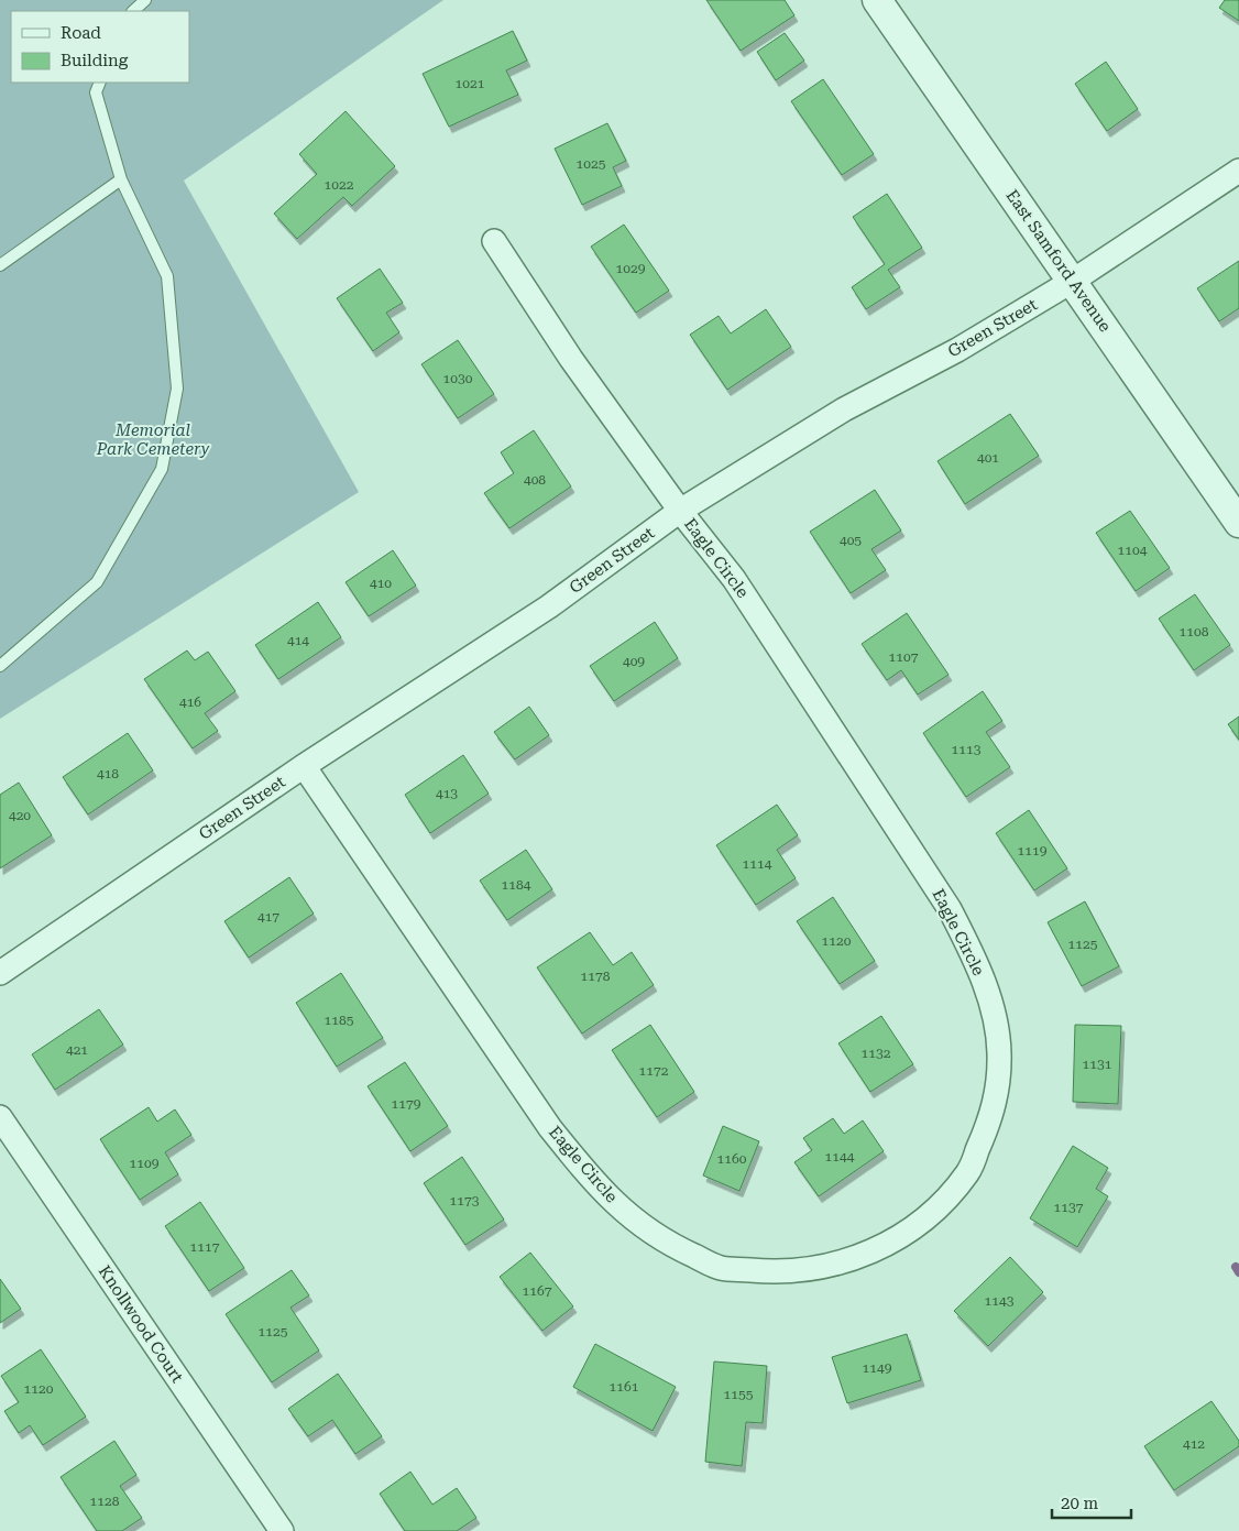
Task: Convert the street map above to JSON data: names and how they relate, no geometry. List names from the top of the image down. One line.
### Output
{"streets":{"street":["East Samford Avenue","Green Street","Eagle Circle","Knollwood Court"]},"crossings":[["East Samford Avenue","Green Street"],["Green Street","Eagle Circle"]],"parks":["Memorial Park Cemetery"],"house_numbers":["1021","1025","1022","1029","1030","401","408","405","1104","410","1108","414","1107","409","416","1113","418","413","420","1119","1114","1184","417","1120","1125","1178","1185","421","1132","1131","1172","1179","1144","1160","1109","1173","1137","1117","1167","1143","1125","1149","1161","1120","1155","412","1128"],"legend":["Road","Building"],"scale_bar":"20 m"}
